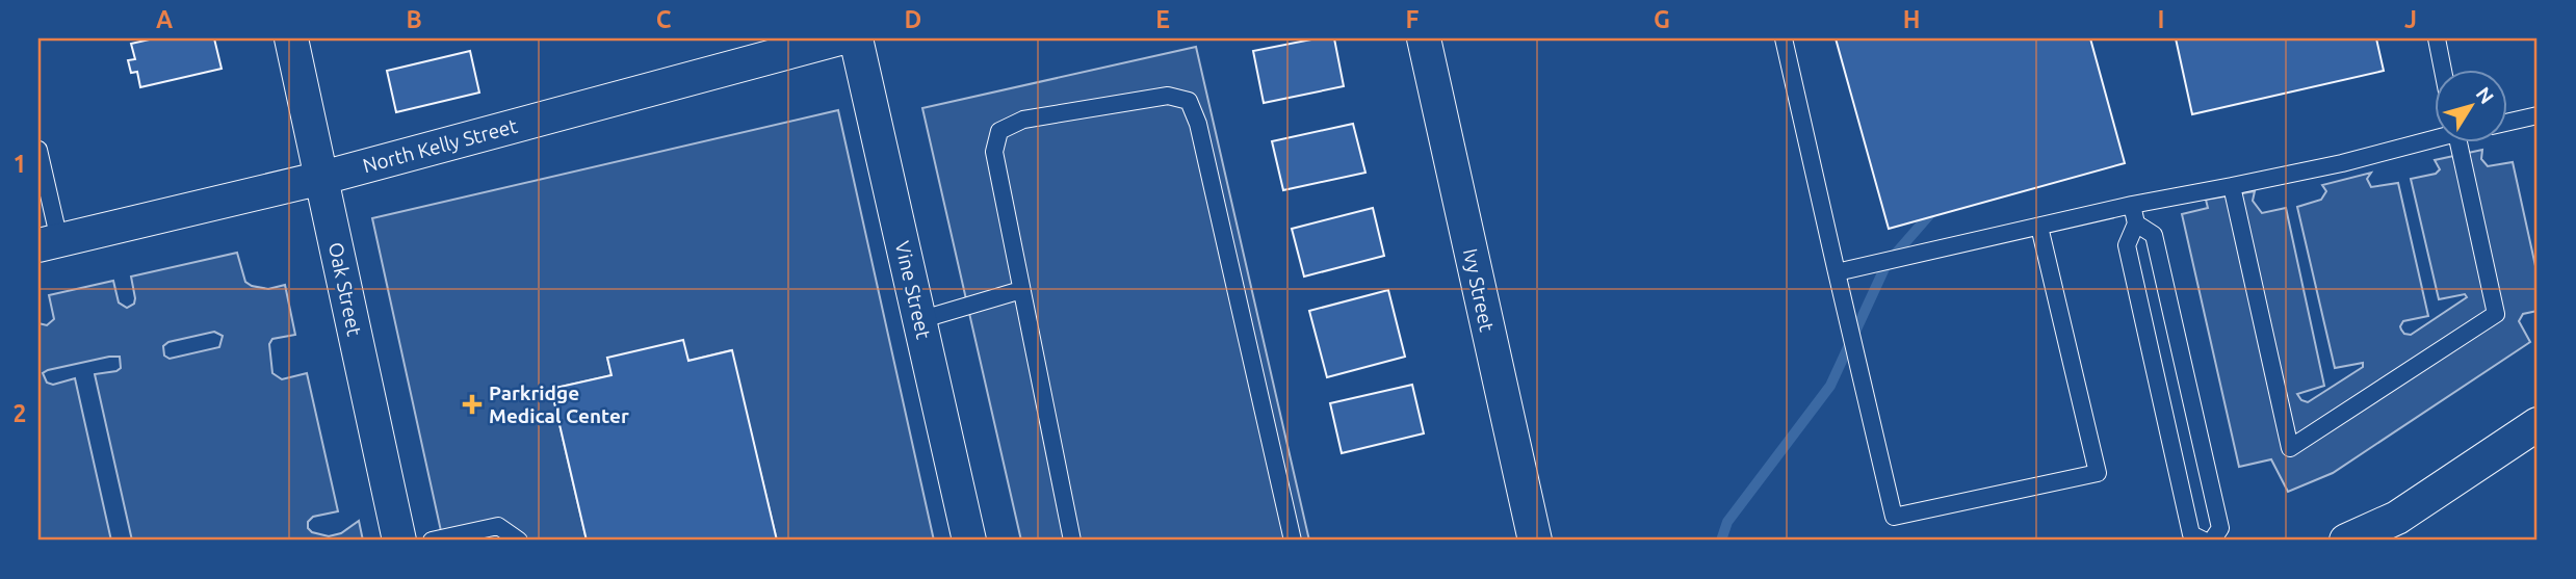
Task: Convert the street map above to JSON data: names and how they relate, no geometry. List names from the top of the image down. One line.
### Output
{"streets":{"street":["North Kelly Street","Oak Street","Vine Street","Ivy Street"]},"crossings":[["North Kelly Street","Oak Street"]],"places":{"health":["Parkridge Medical Center"]},"north":"top right","grid":{"columns":["A","B","C","D","E","F","G","H","I","J"],"rows":["1","2"]}}
